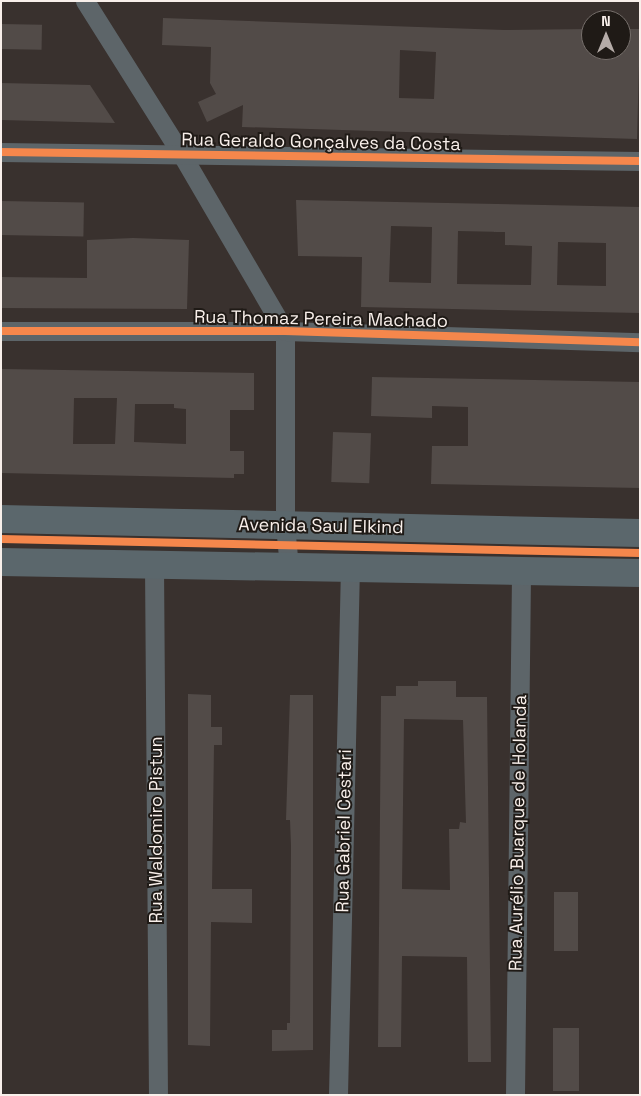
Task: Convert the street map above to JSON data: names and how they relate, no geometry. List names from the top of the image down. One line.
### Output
{"streets":{"main road":["Avenida Saul Elkind"],"street":["Rua Geraldo Gonçalves da Costa","Rua Thomaz Pereira Machado","Rua Waldomiro Pistun","Rua Gabriel Cestari","Rua Aurélio Buarque de Holanda"]},"north":"top"}
